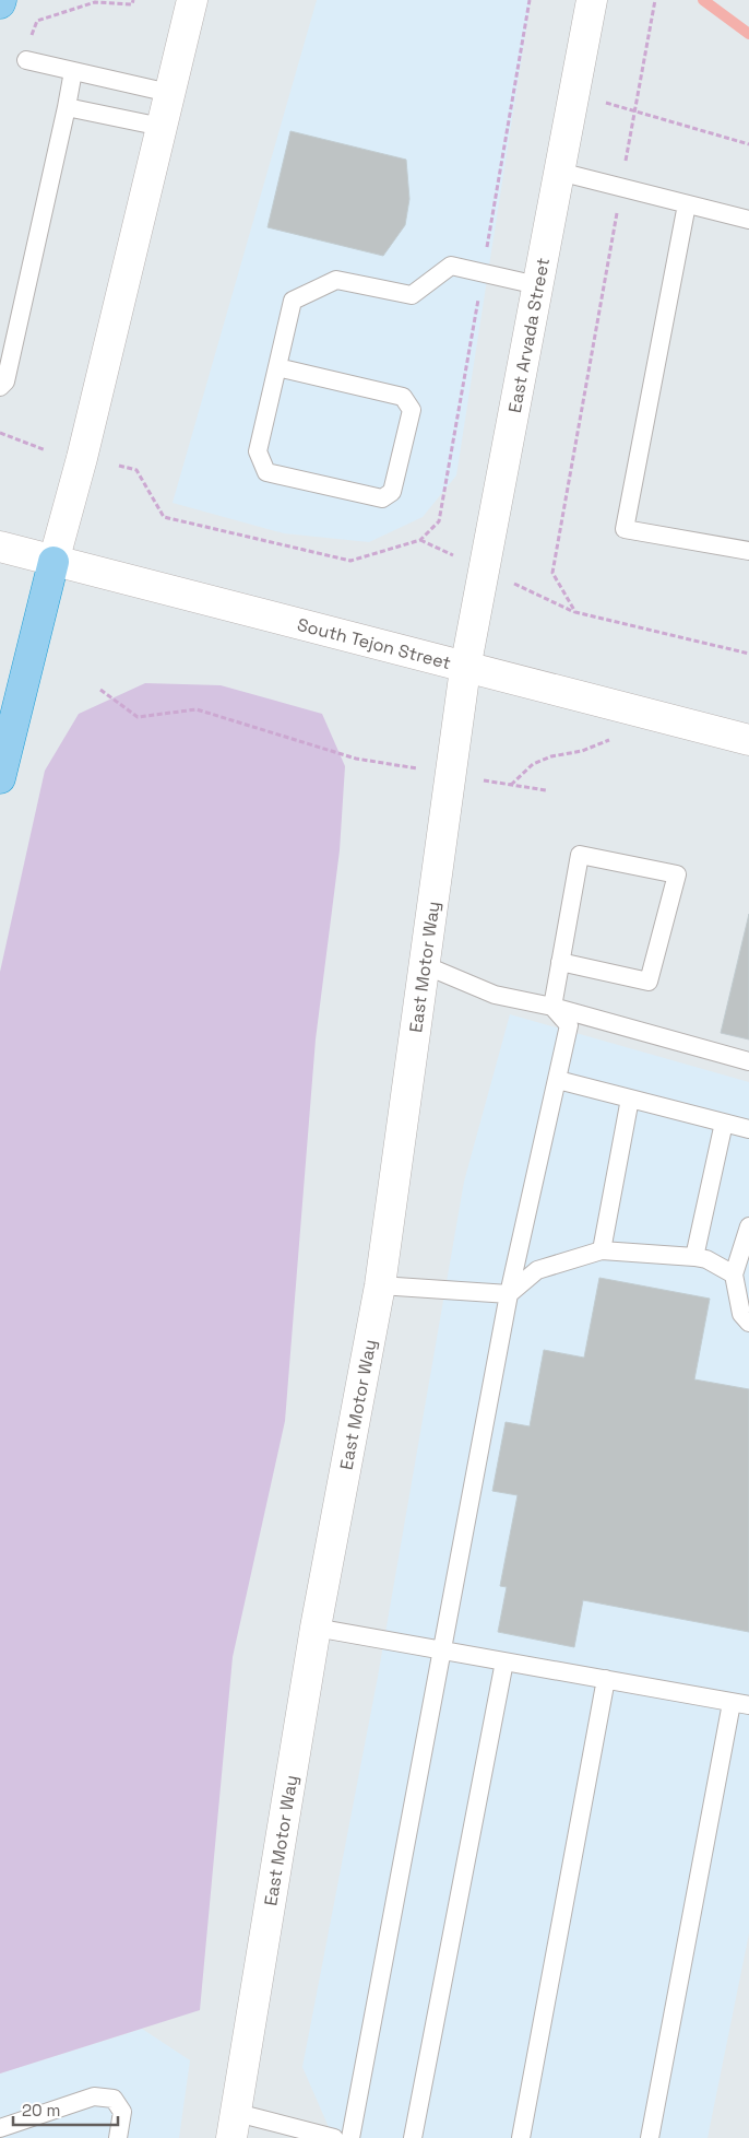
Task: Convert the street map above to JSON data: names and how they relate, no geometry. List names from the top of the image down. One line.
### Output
{"streets":{"street":["East Arvada Street","South Tejon Street","East Motor Way"]},"crossings":[["East Arvada Street","South Tejon Street"],["East Arvada Street","East Motor Way"],["South Tejon Street","East Motor Way"]],"scale_bar":"20 m"}
